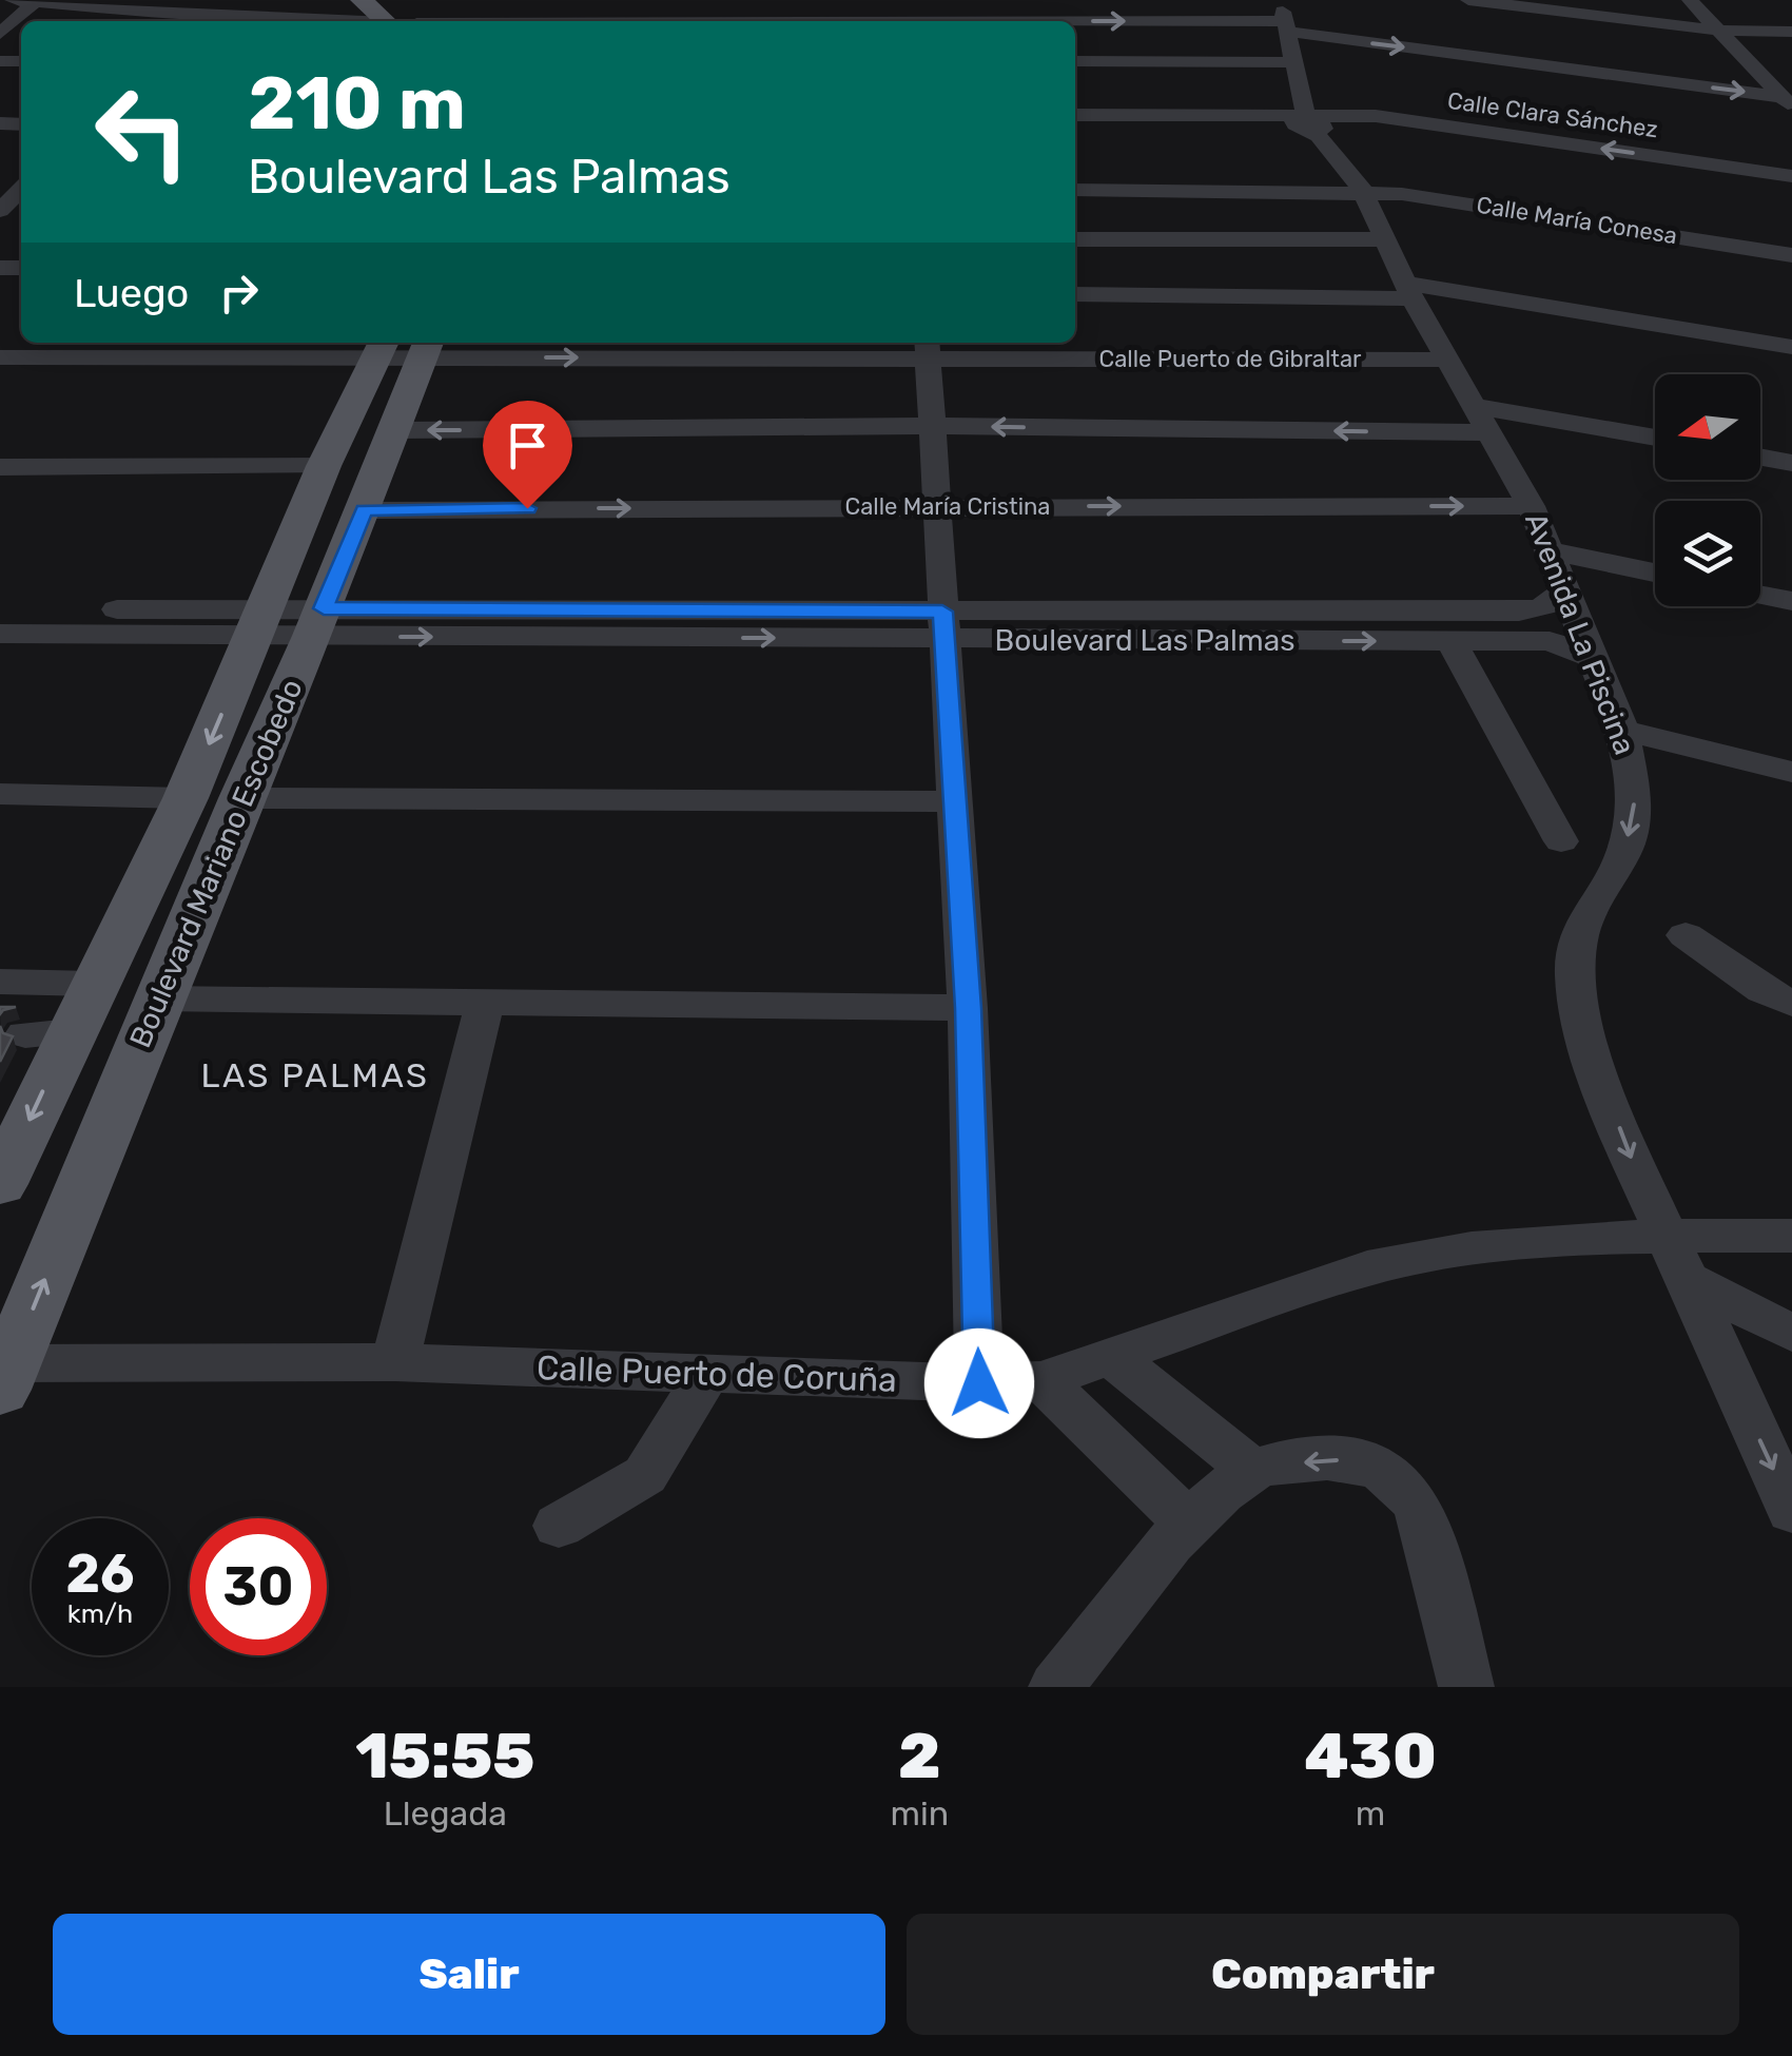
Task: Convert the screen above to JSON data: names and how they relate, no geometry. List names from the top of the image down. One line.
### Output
{"streets":{"main road":["Boulevard Mariano Escobedo"],"street":["Calle Clara Sánchez","Calle María Conesa","Calle Puerto de Gibraltar","Calle María Cristina","Avenida La Piscina","Boulevard Las Palmas","Calle Puerto de Coruña"]},"crossings":[["Calle Clara Sánchez","Avenida La Piscina"],["Calle María Conesa","Avenida La Piscina"],["Calle Puerto de Gibraltar","Avenida La Piscina"],["Calle Puerto de Gibraltar","Boulevard Mariano Escobedo"],["Calle María Cristina","Avenida La Piscina"],["Calle María Cristina","Boulevard Mariano Escobedo"],["Avenida La Piscina","Boulevard Las Palmas"],["Avenida La Piscina","Calle Puerto de Coruña"],["Boulevard Las Palmas","Boulevard Mariano Escobedo"],["Boulevard Mariano Escobedo","Calle Puerto de Coruña"]],"one_way":["Avenida La Piscina"],"districts":["LAS PALMAS"],"north":"left","page":{"turn":["210 m","Boulevard Las Palmas"],"then":"Luego","speed":"26 km/h","limit":"30","eta":["15:55","Llegada","2","min","430","m"],"buttons":["Salir","Compartir"]}}
